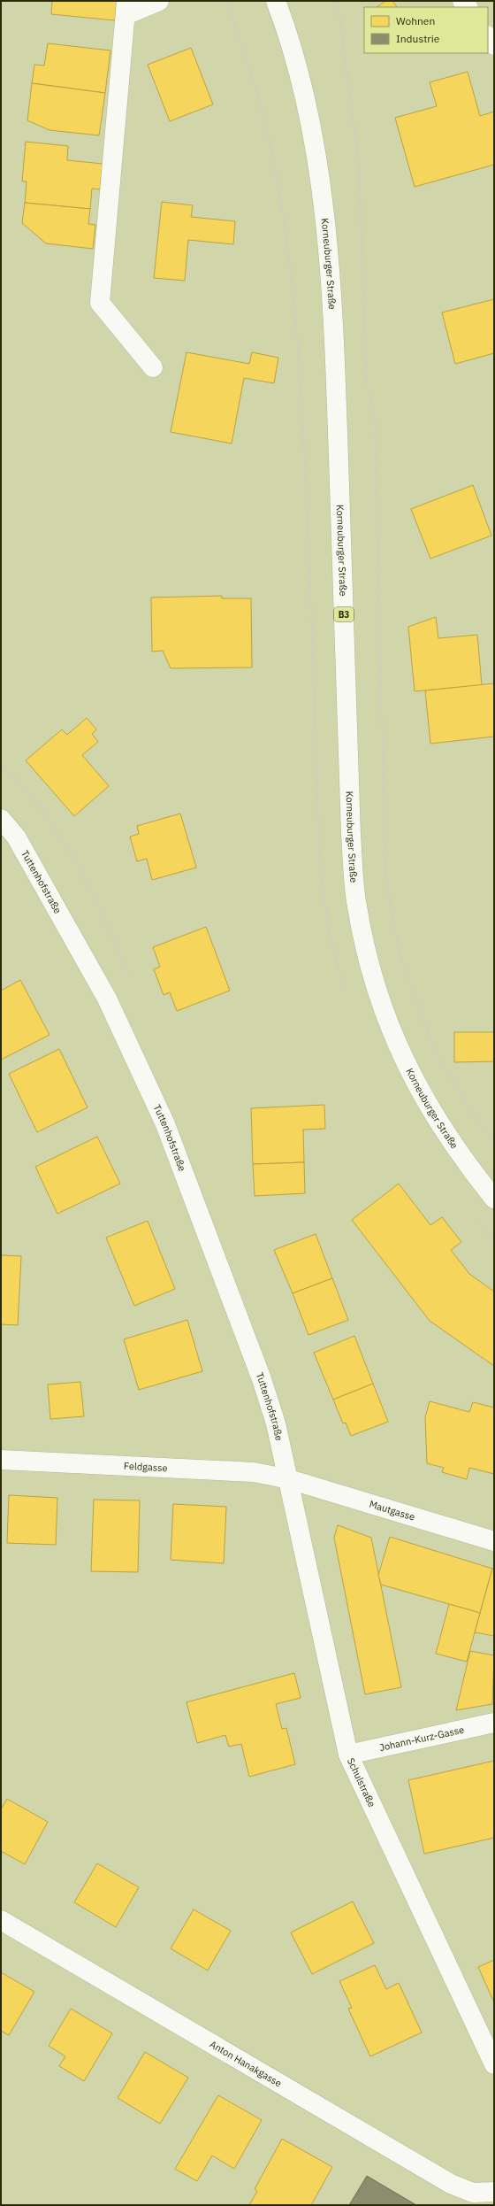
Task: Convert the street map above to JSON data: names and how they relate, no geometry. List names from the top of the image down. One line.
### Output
{"streets":{"street":["Korneuburger Straße","B3","Tuttenhofstraße","Feldgasse","Mautgasse","Johann-Kurz-Gasse","Schulstraße","Anton Hanakgasse"]},"crossings":[["Tuttenhofstraße","Feldgasse"],["Tuttenhofstraße","Mautgasse"],["Tuttenhofstraße","Schulstraße"],["Feldgasse","Mautgasse"],["Feldgasse","Schulstraße"],["Mautgasse","Schulstraße"],["Johann-Kurz-Gasse","Schulstraße"]],"legend":["Wohnen","Industrie"]}
